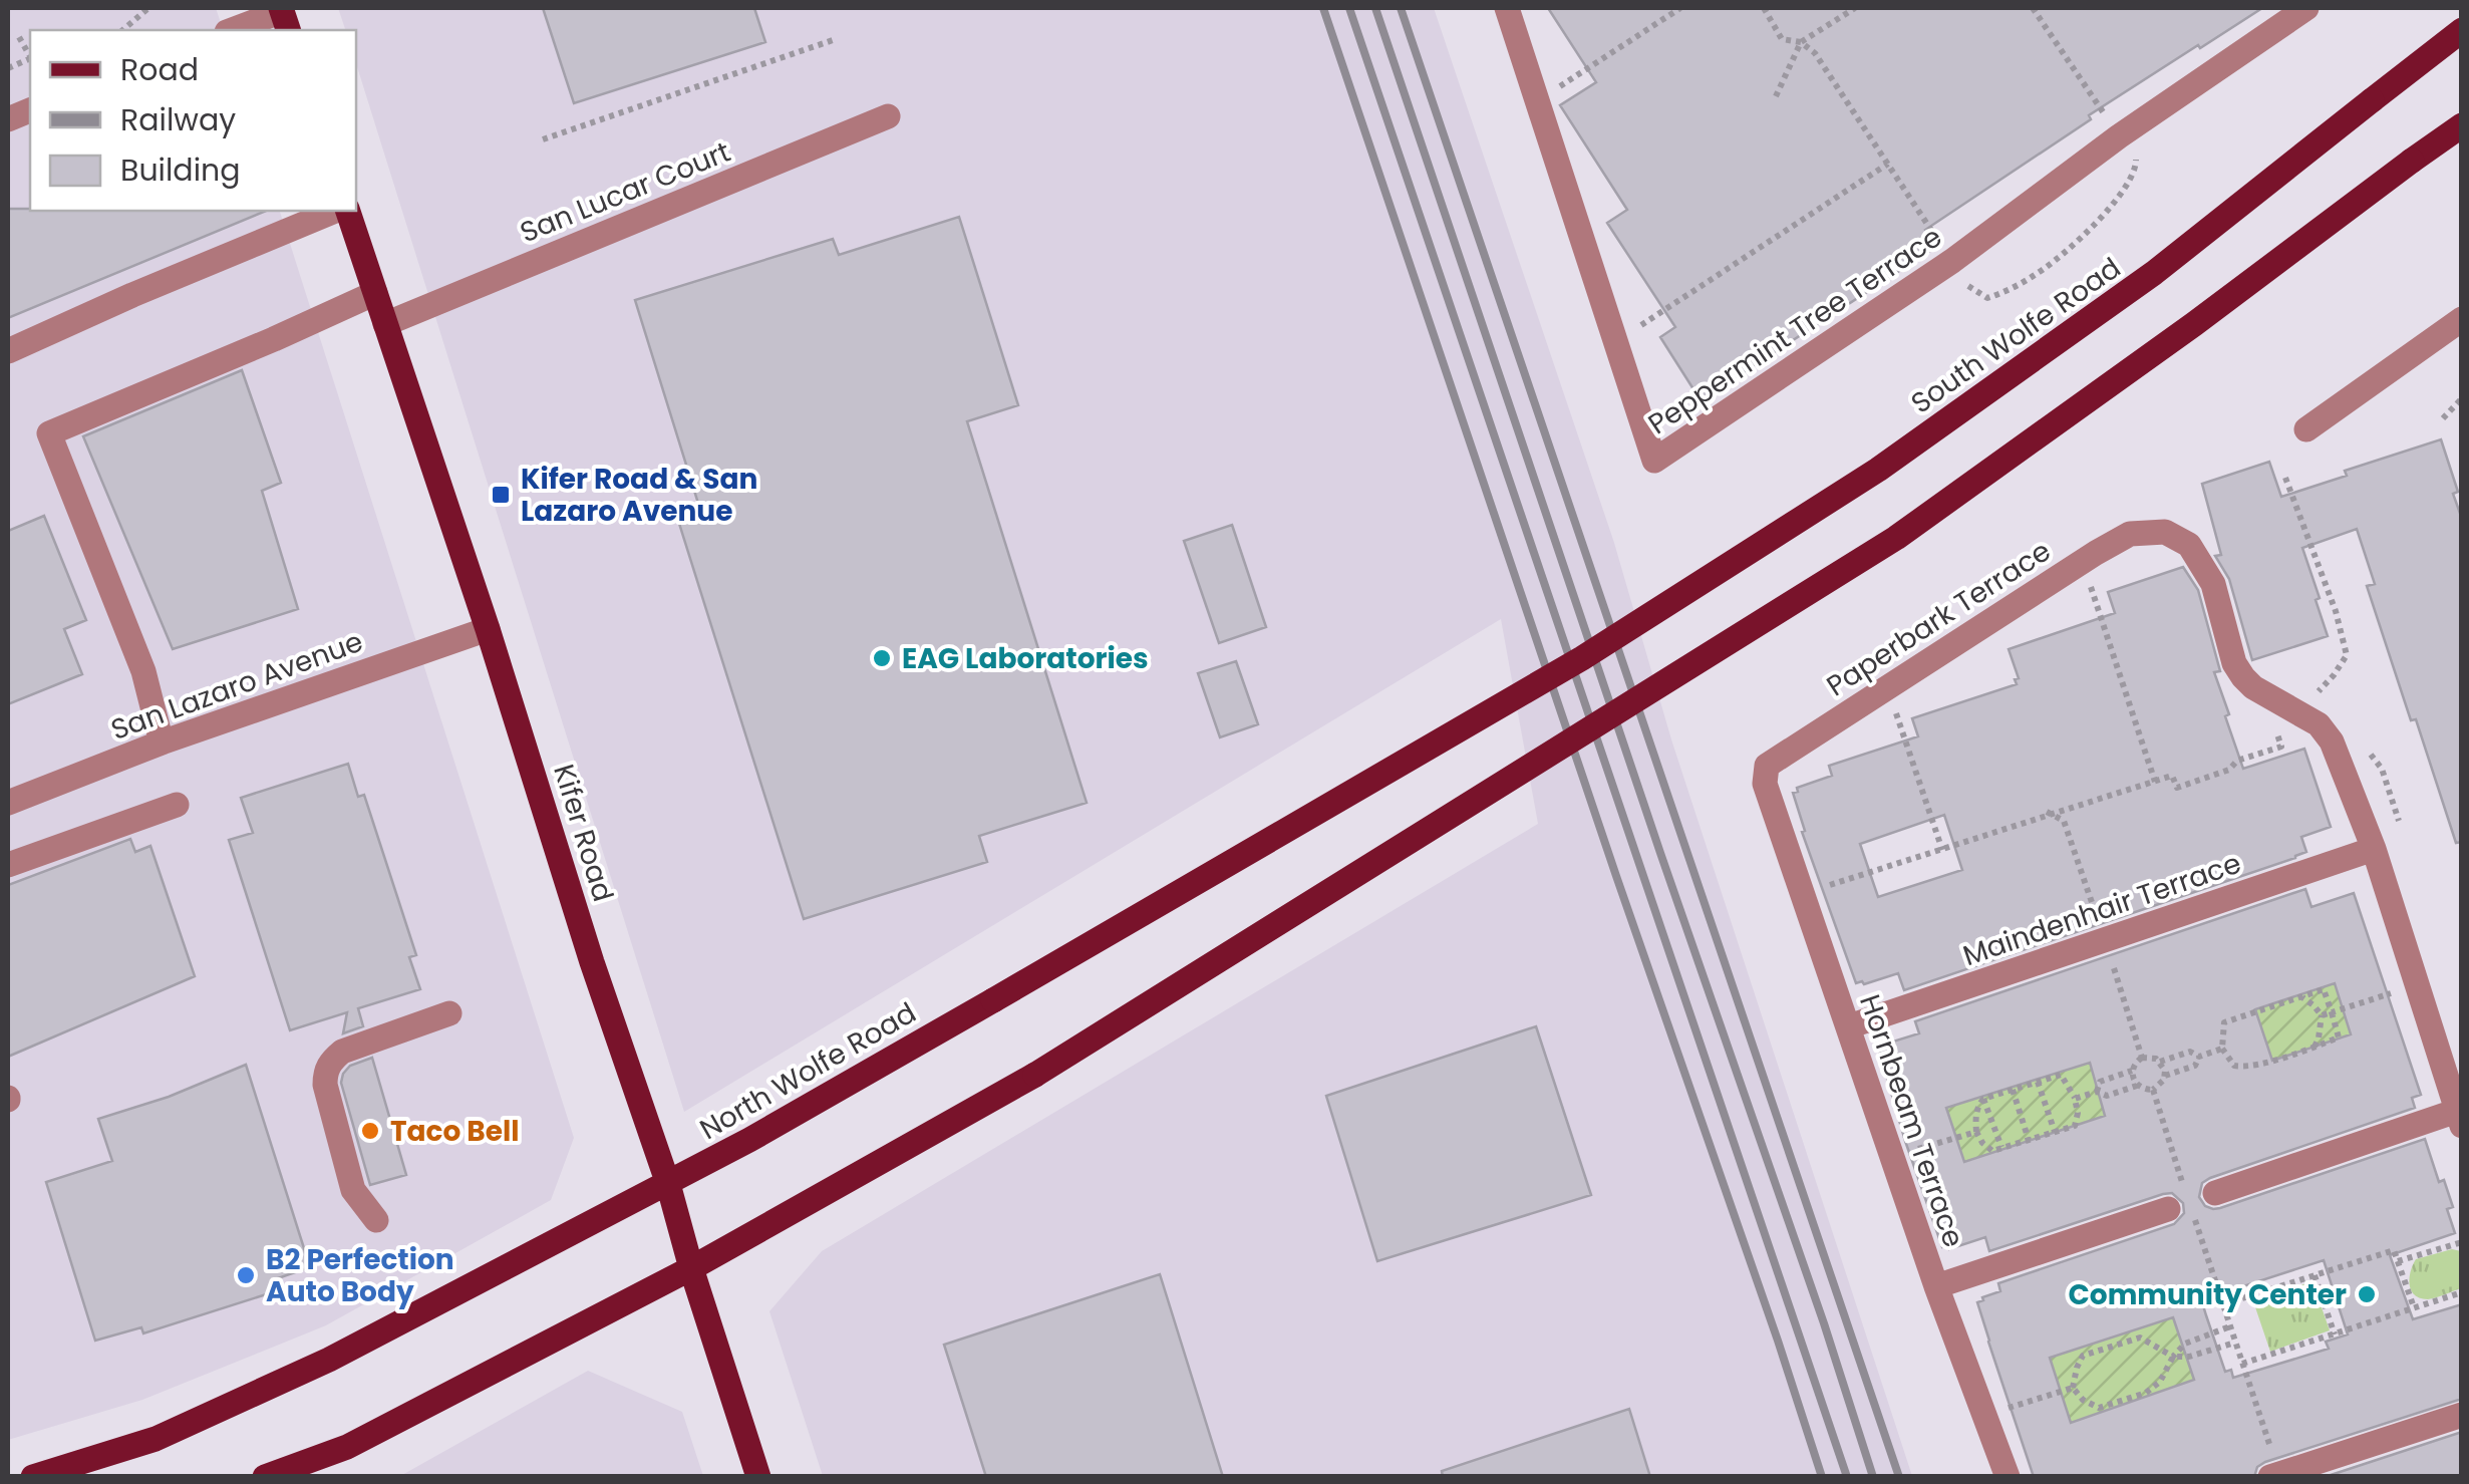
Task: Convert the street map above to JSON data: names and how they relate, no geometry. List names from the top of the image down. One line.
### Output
{"streets":{"main road":["South Wolfe Road","Kifer Road","North Wolfe Road"],"street":["San Lucar Court","Peppermint Tree Terrace","Paperbark Terrace","San Lazaro Avenue","Maindenhair Terrace","Hornbeam Terrace"]},"crossings":[["San Lucar Court","Kifer Road"],["South Wolfe Road","North Wolfe Road"],["Paperbark Terrace","Hornbeam Terrace"],["San Lazaro Avenue","Kifer Road"],["Kifer Road","North Wolfe Road"],["Maindenhair Terrace","Hornbeam Terrace"]],"places":{"transit":["Kifer Road & San Lazaro Avenue"],"other":["EAG Laboratories","Taco Bell","B2 Perfection Auto Body","Community Center"]},"legend":["Road","Railway","Building"]}
